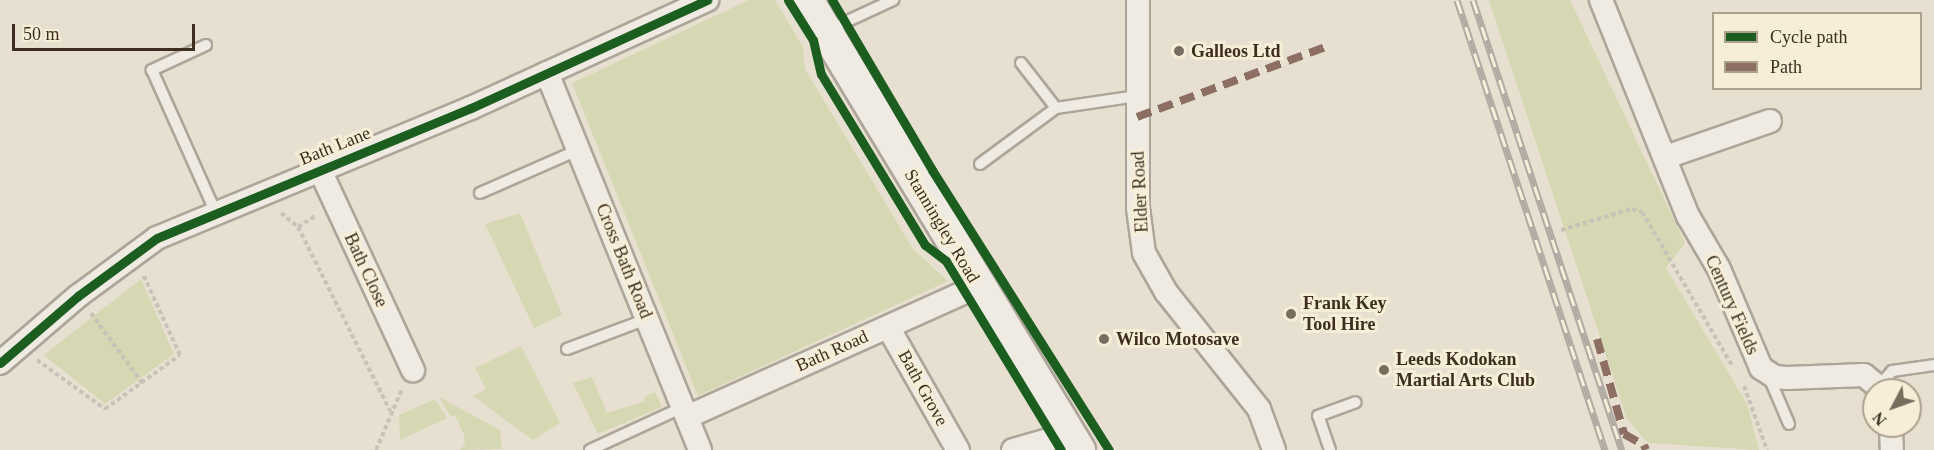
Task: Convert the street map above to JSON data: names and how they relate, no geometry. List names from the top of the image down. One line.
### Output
{"streets":{"street":["Bath Lane","Elder Road","Stanningley Road","Cross Bath Road","Bath Close","Century Fields","Bath Road","Bath Grove"]},"crossings":[["Bath Lane","Cross Bath Road"],["Bath Lane","Bath Close"],["Stanningley Road","Bath Road"],["Cross Bath Road","Bath Road"],["Bath Road","Bath Grove"]],"places":["Galleos Ltd","Frank Key Tool Hire","Wilco Motosave","Leeds Kodokan Martial Arts Club"],"legend":["Cycle path","Path"],"scale_bar":"50 m","north":"bottom left"}
